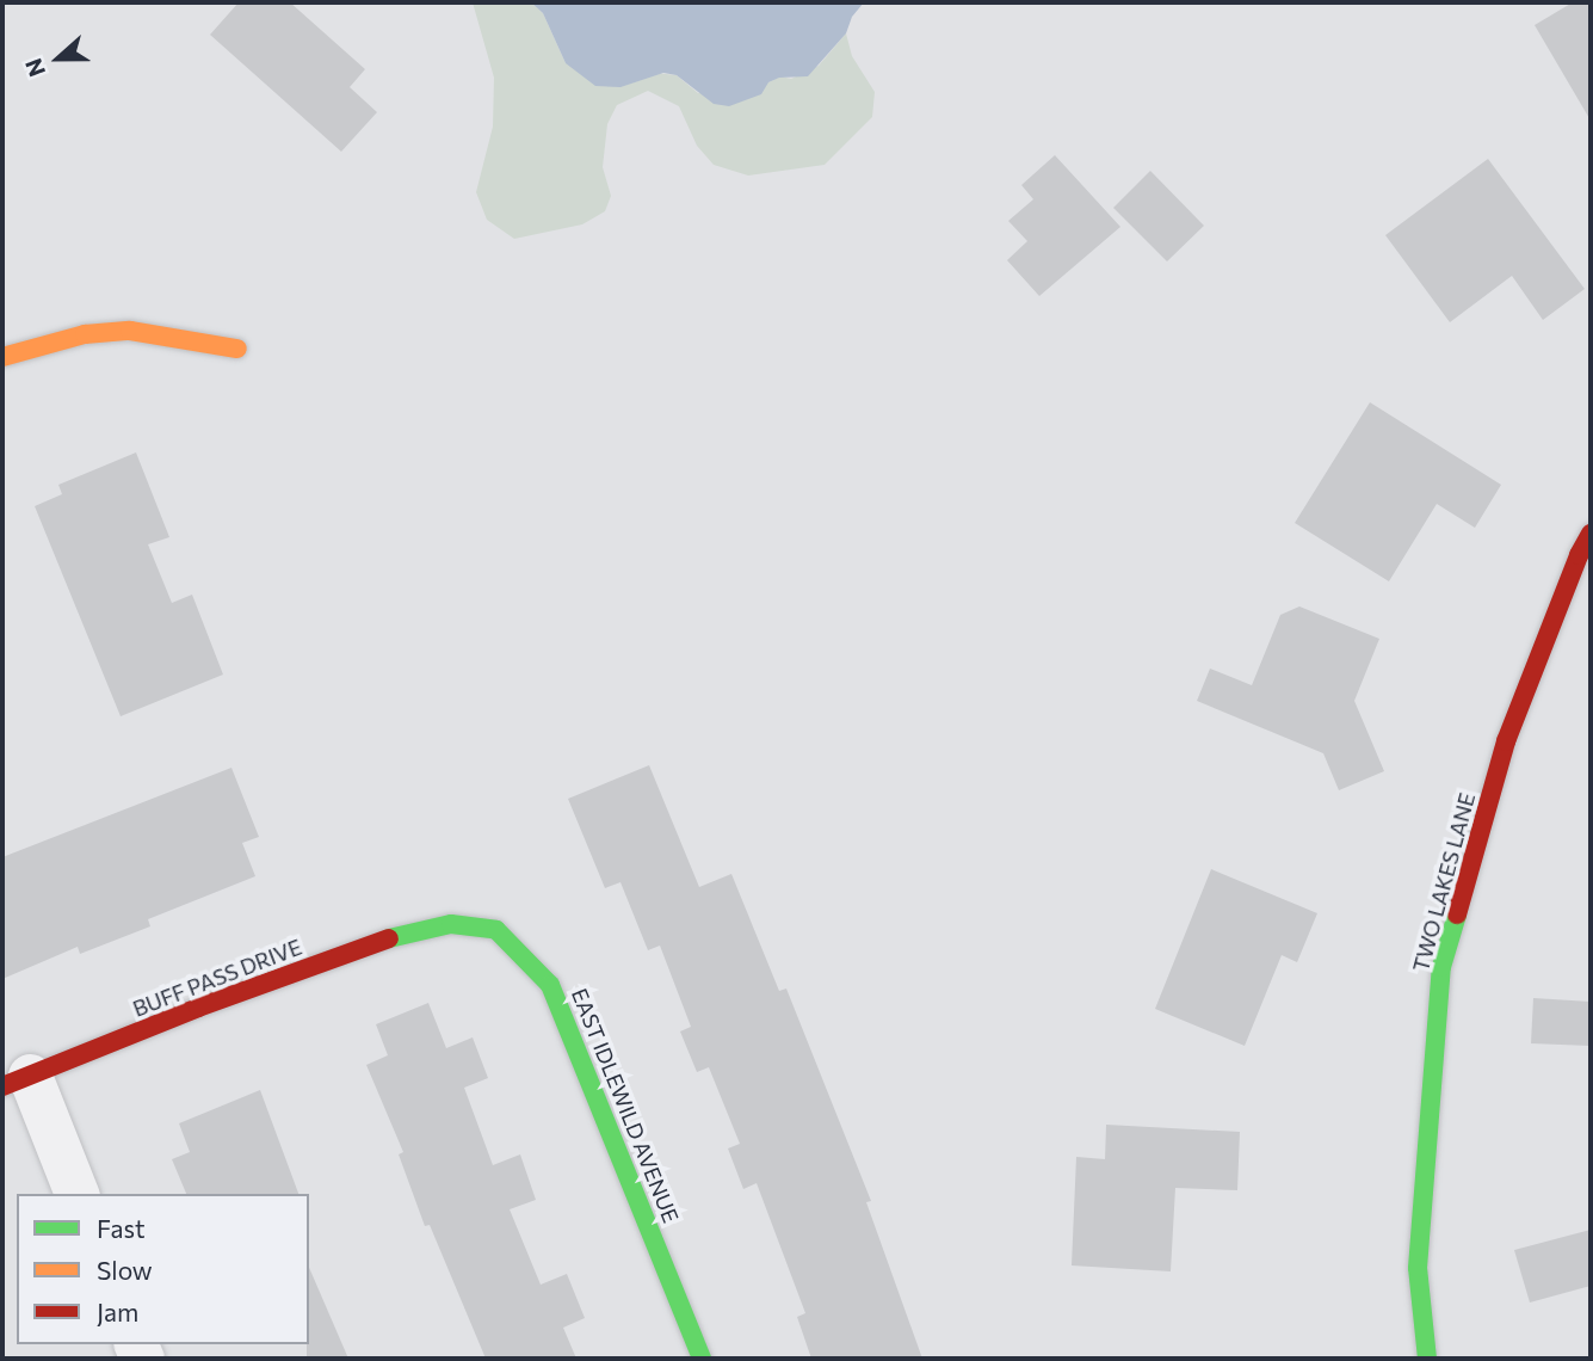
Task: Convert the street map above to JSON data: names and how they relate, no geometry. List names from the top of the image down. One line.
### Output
{"streets":{"street":["TWO LAKES LANE","BUFF PASS DRIVE","EAST IDLEWILD AVENUE"]},"crossings":[["BUFF PASS DRIVE","EAST IDLEWILD AVENUE"]],"legend":["Fast","Slow","Jam"],"north":"left"}
